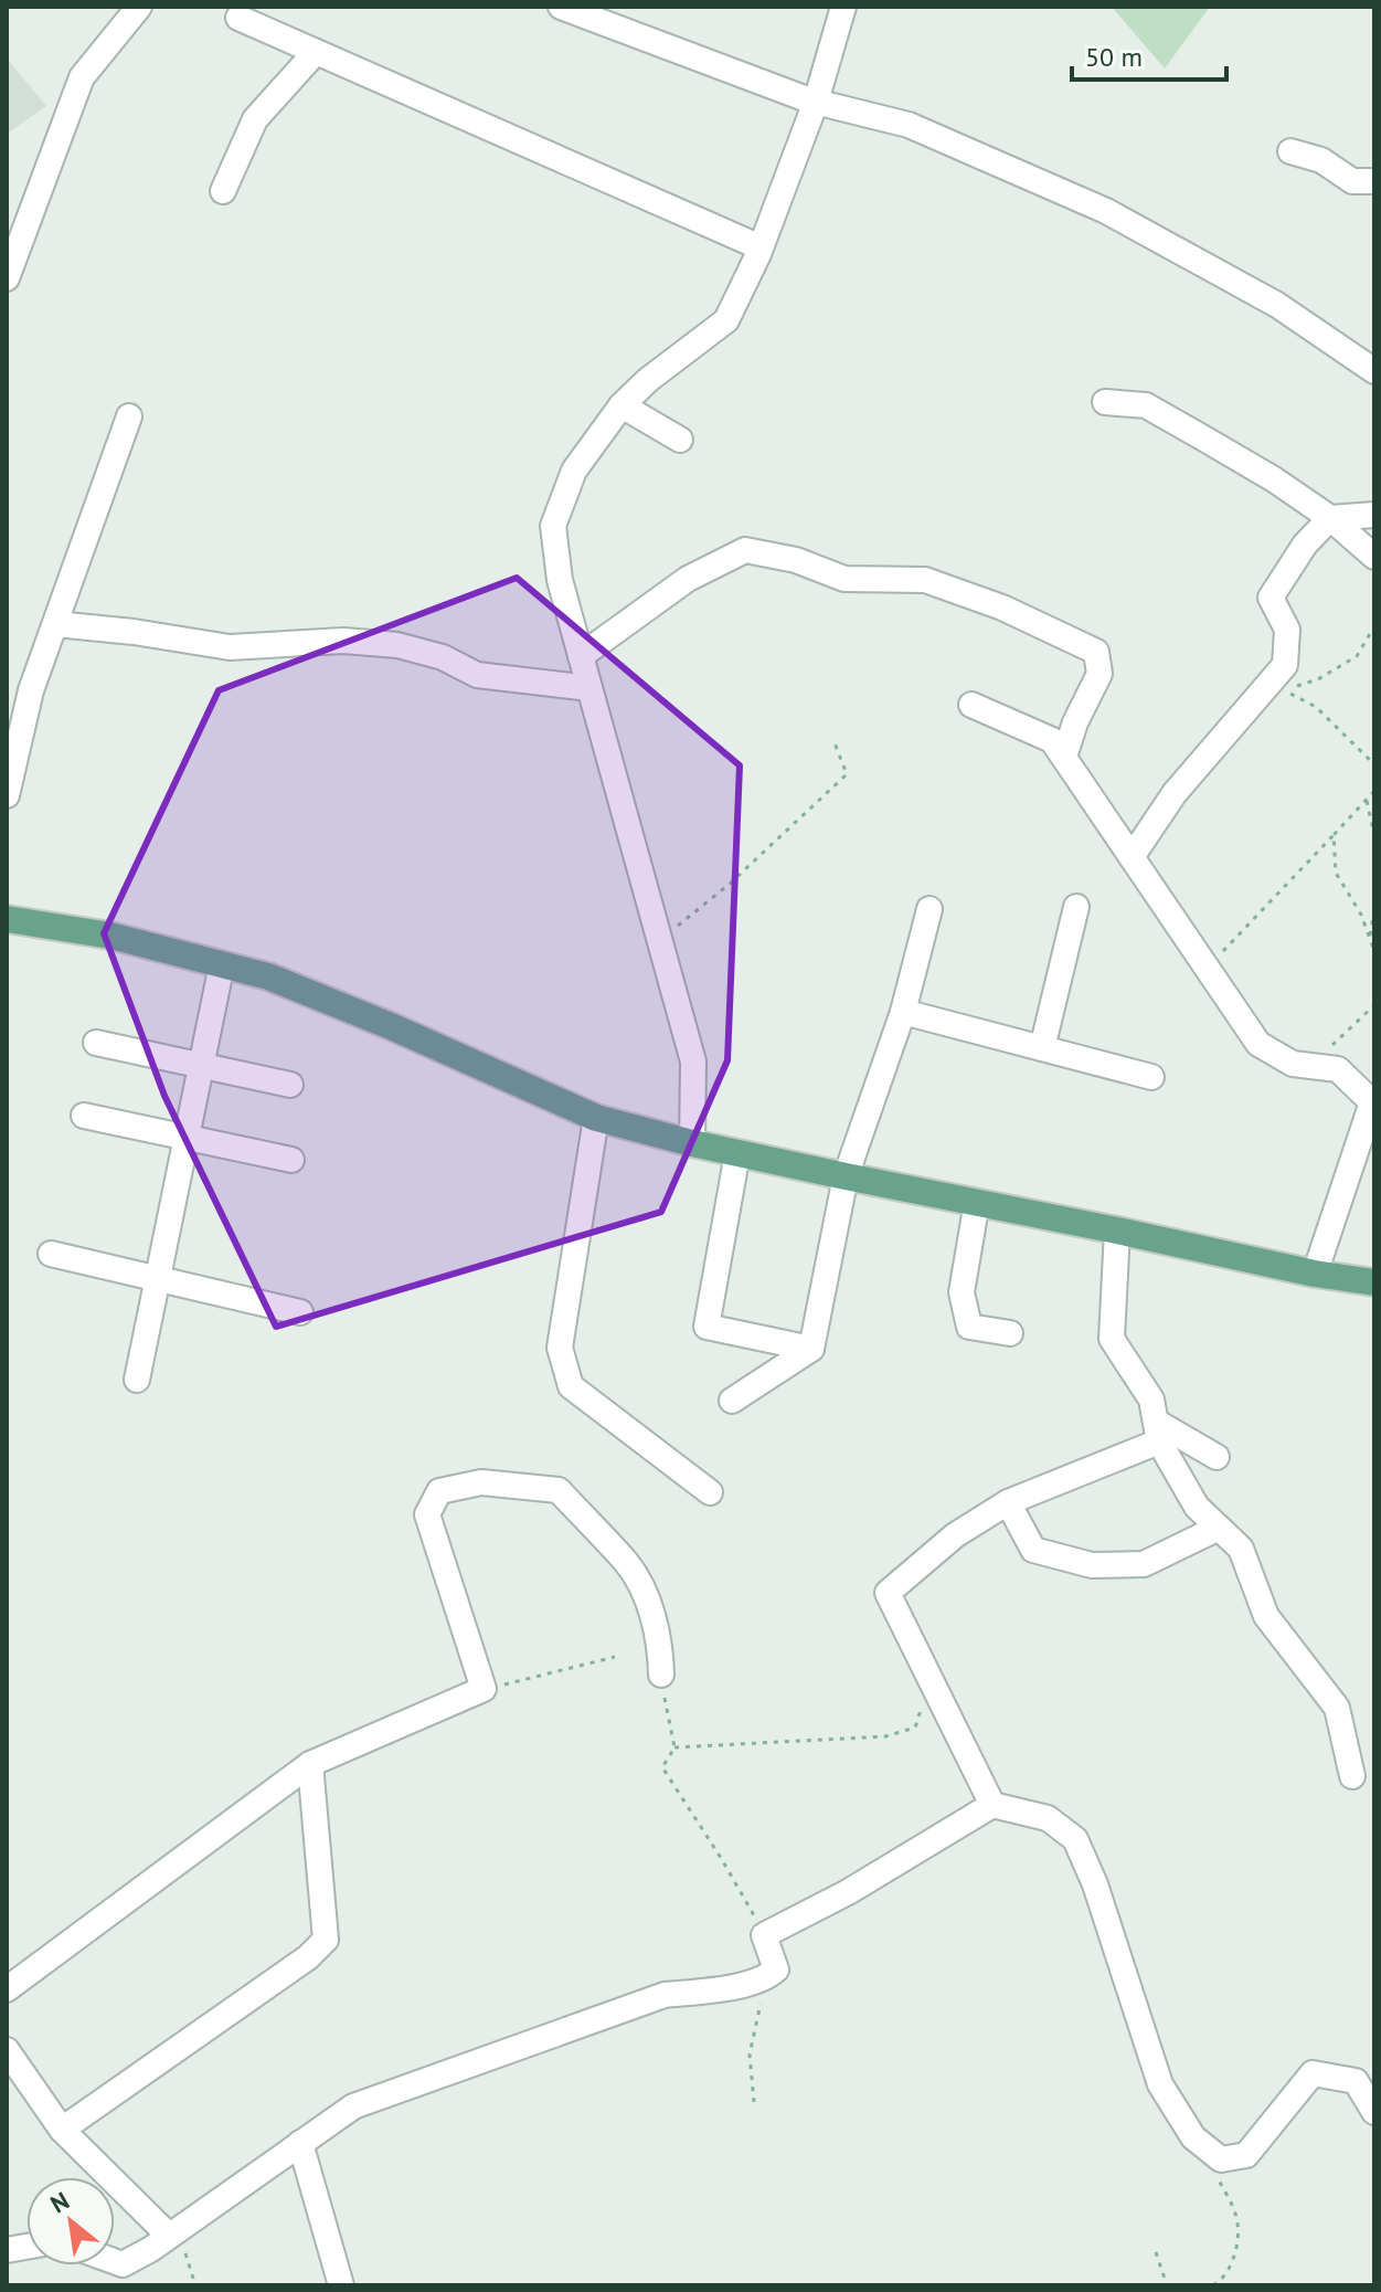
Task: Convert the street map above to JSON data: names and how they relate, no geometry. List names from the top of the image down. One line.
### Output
{"scale_bar":"50 m","north":"top left"}
